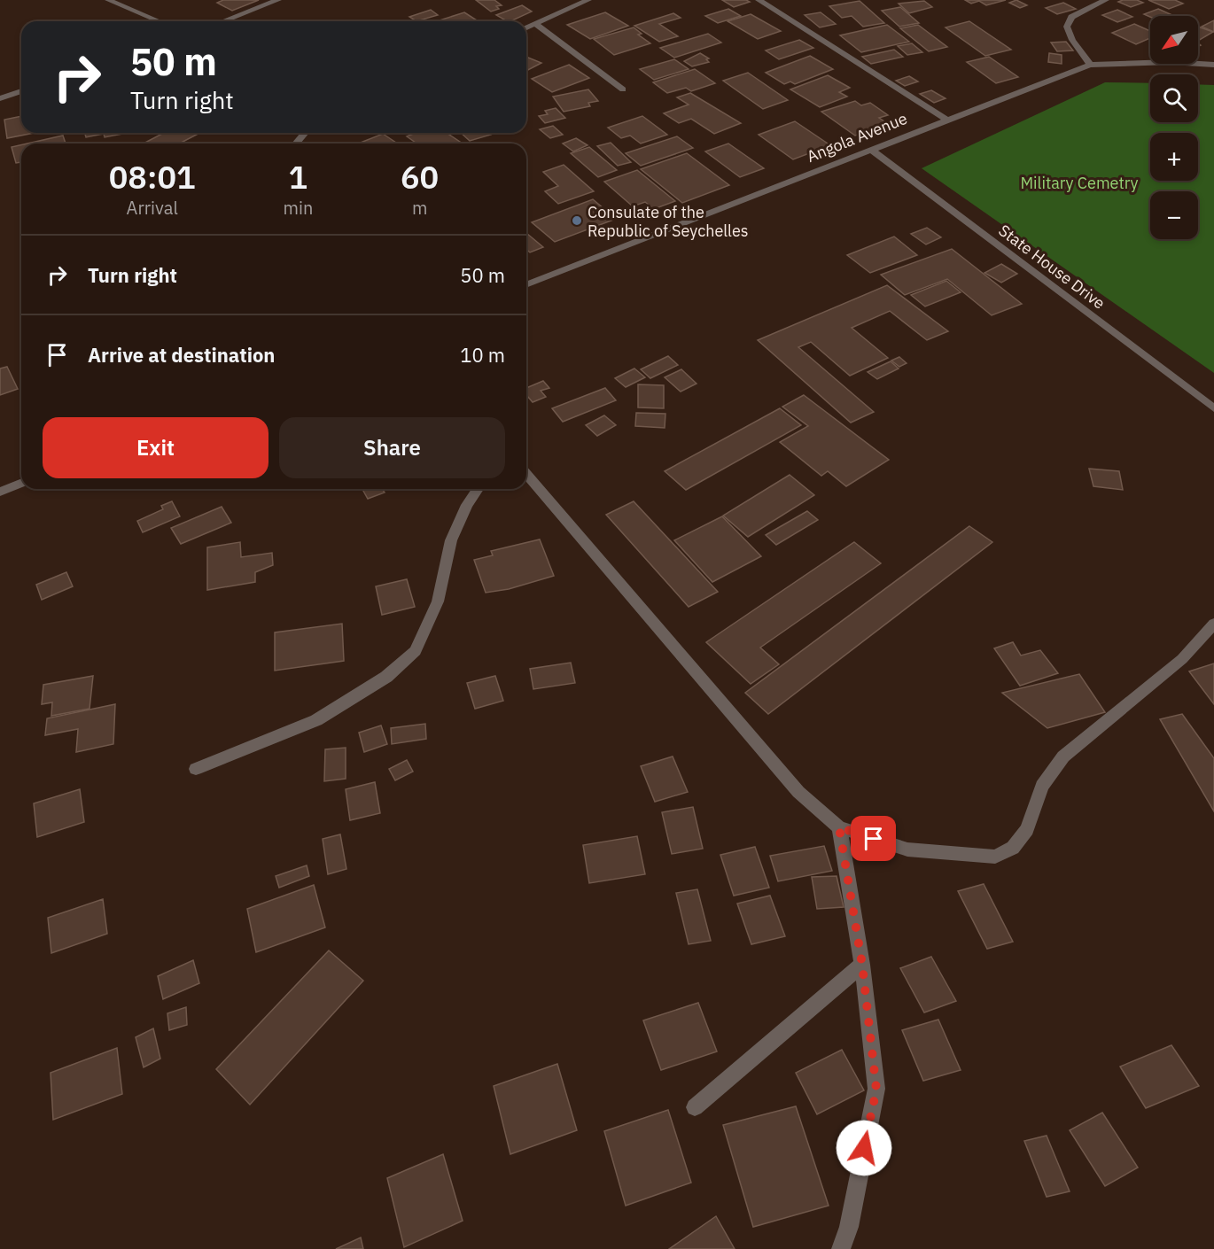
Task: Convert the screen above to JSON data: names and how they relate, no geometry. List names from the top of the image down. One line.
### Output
{"streets":{"street":["Angola Avenue","State House Drive"]},"crossings":[["Angola Avenue","State House Drive"]],"parks":["Military Cemetry"],"places":["Consulate of the Republic of Seychelles"],"north":"bottom left","page":{"map_buttons":["+","−"],"turn":["50 m","Turn right"],"eta":["08:01","Arrival","1","min","60","m"],"list":[{"name":"Turn right","value":"50 m"},{"name":"Arrive at destination","value":"10 m"}],"buttons":["Exit","Share"]}}
